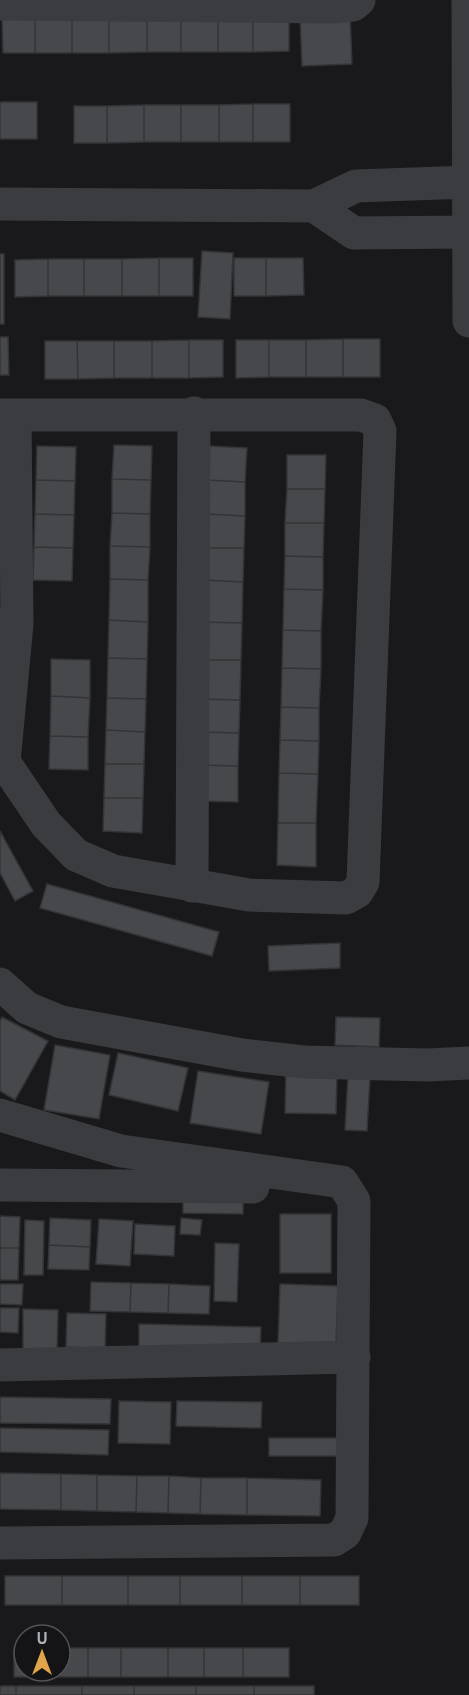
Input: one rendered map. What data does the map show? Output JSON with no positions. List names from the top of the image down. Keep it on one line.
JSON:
{"north":"top"}
